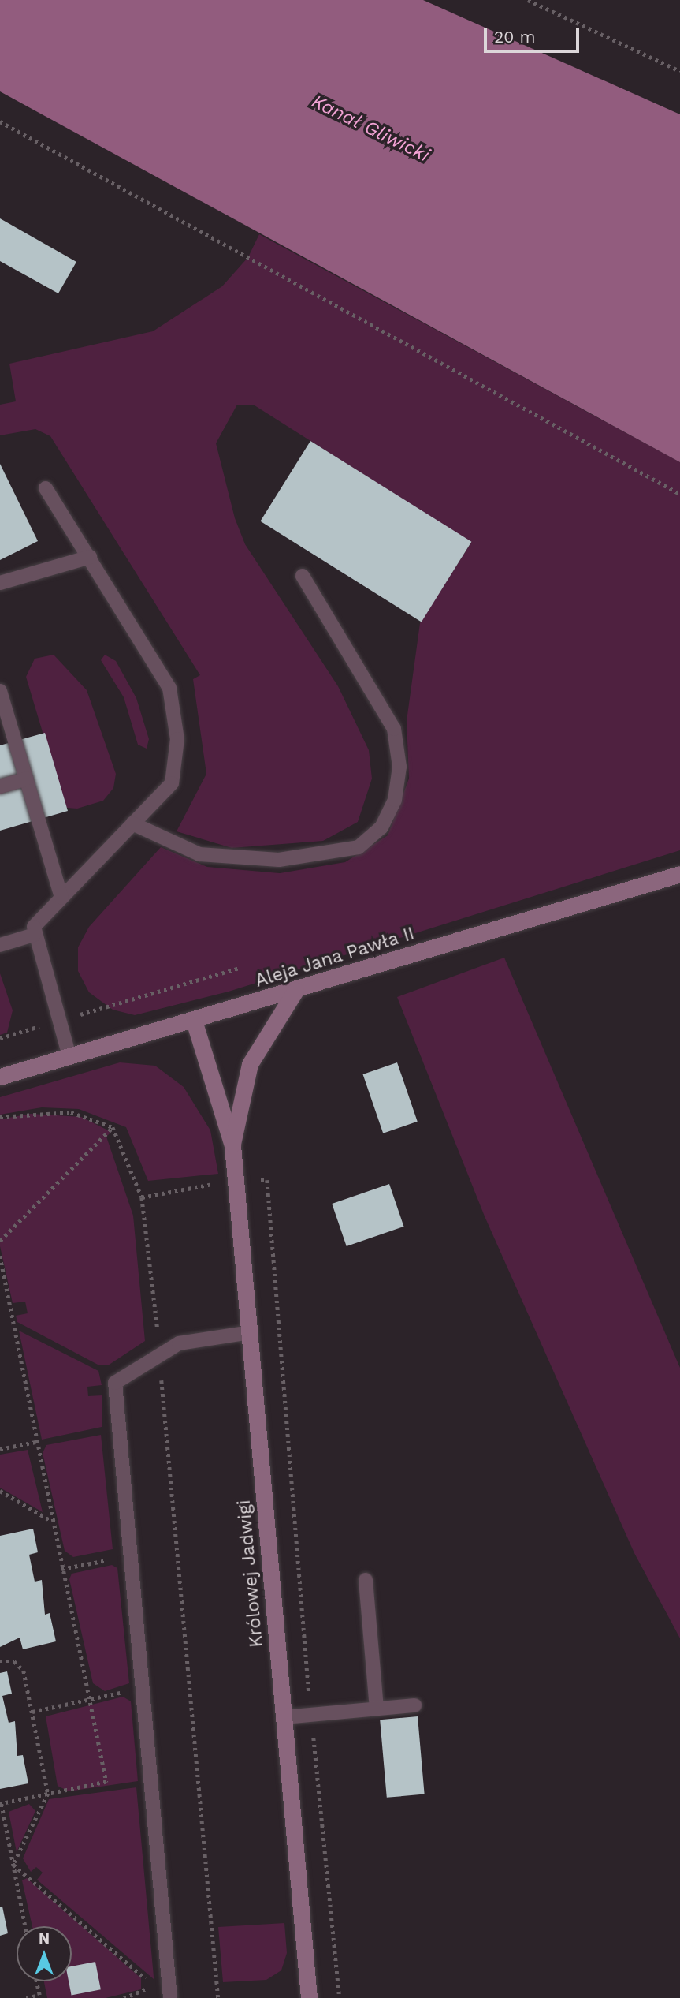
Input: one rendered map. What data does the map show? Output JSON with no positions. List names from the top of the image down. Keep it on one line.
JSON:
{"streets":{"street":["Aleja Jana Pawła II","Królowej Jadwigi"]},"crossings":[["Aleja Jana Pawła II","Królowej Jadwigi"]],"water":["Kanał Gliwicki"],"scale_bar":"20 m","north":"top"}
